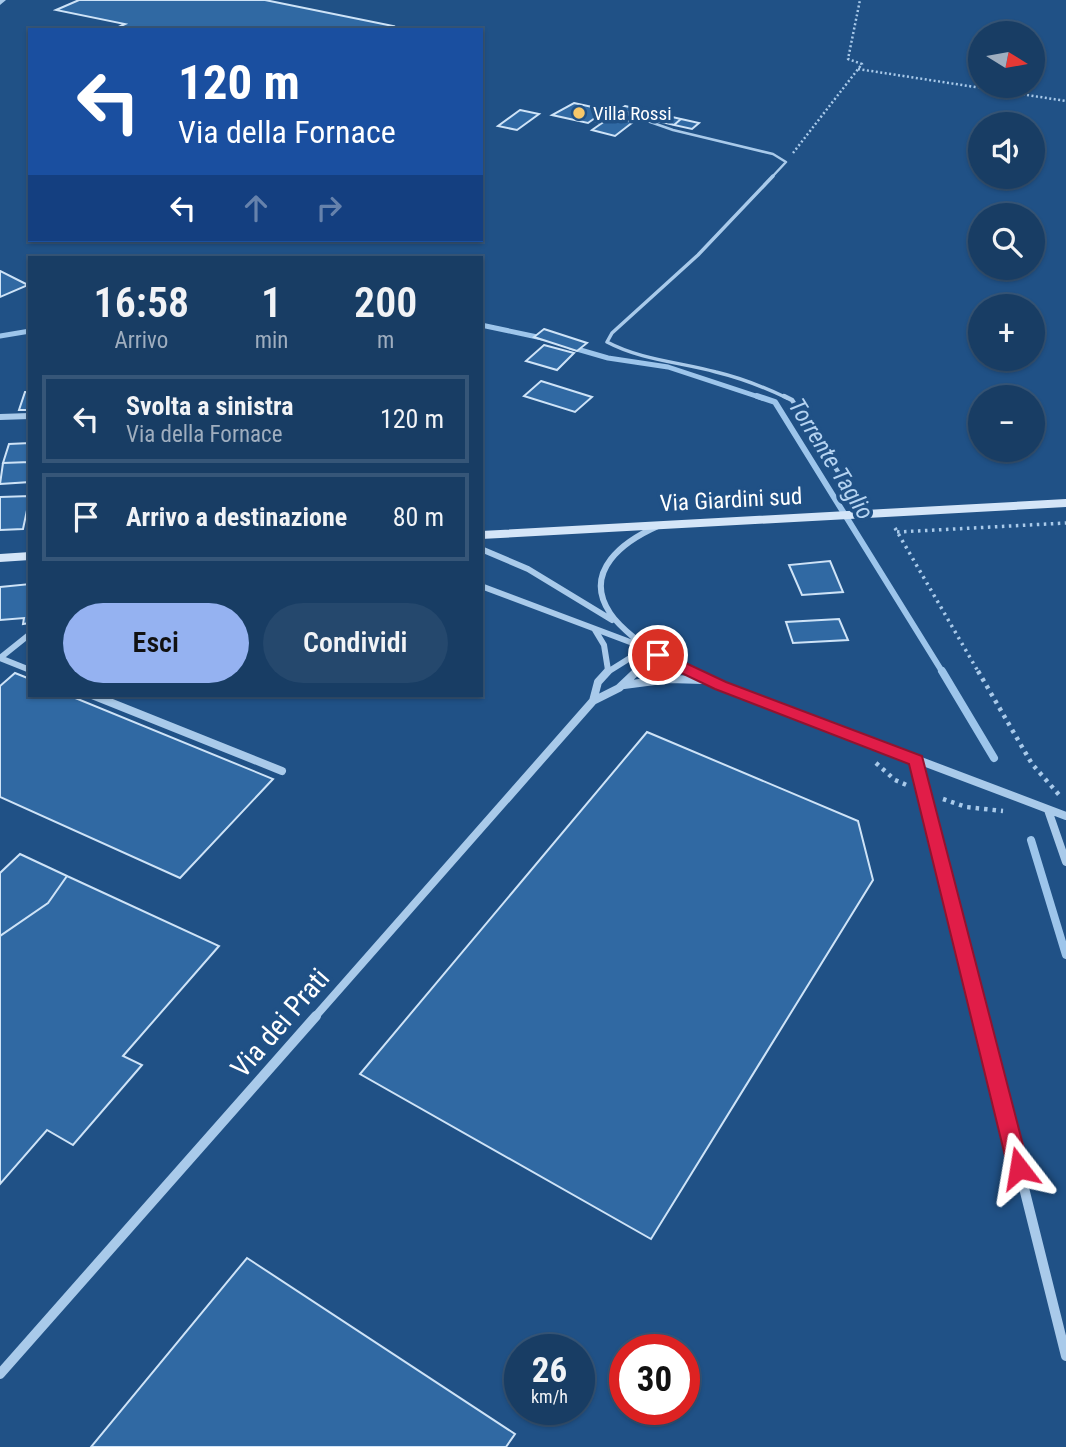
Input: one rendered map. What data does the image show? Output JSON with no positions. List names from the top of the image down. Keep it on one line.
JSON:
{"streets":{"main road":["Via Giardini sud"],"street":["Via dei Prati"]},"water":["Torrente Taglio"],"places":["Villa Rossi"],"north":"right","page":{"map_buttons":["+","−"],"turn":["120 m","Via della Fornace"],"eta":["16:58","Arrivo","1","min","200","m"],"list":[{"name":"Svolta a sinistra","note":"Via della Fornace","value":"120 m"},{"name":"Arrivo a destinazione","value":"80 m"}],"buttons":["Esci","Condividi"],"speed":"26 km/h","limit":"30"}}
